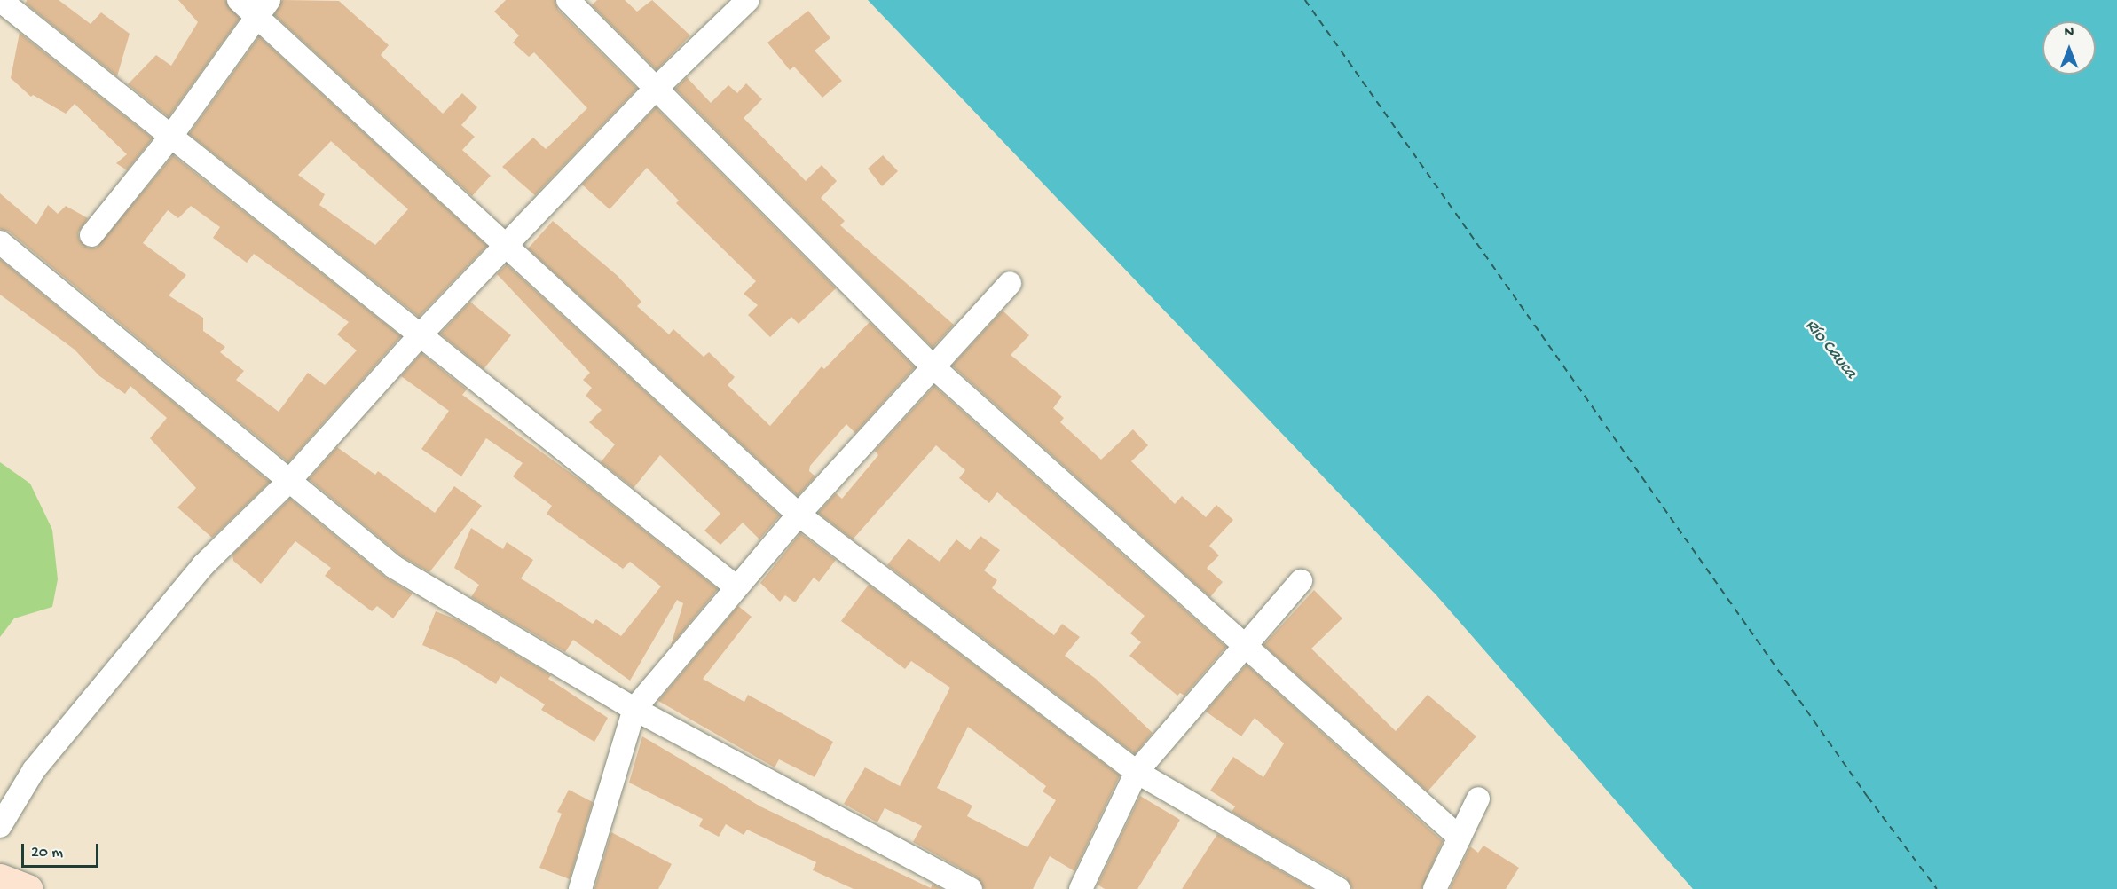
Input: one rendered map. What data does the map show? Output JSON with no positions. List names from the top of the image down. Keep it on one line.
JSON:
{"water":["Río Cauca"],"scale_bar":"20 m","north":"top"}
